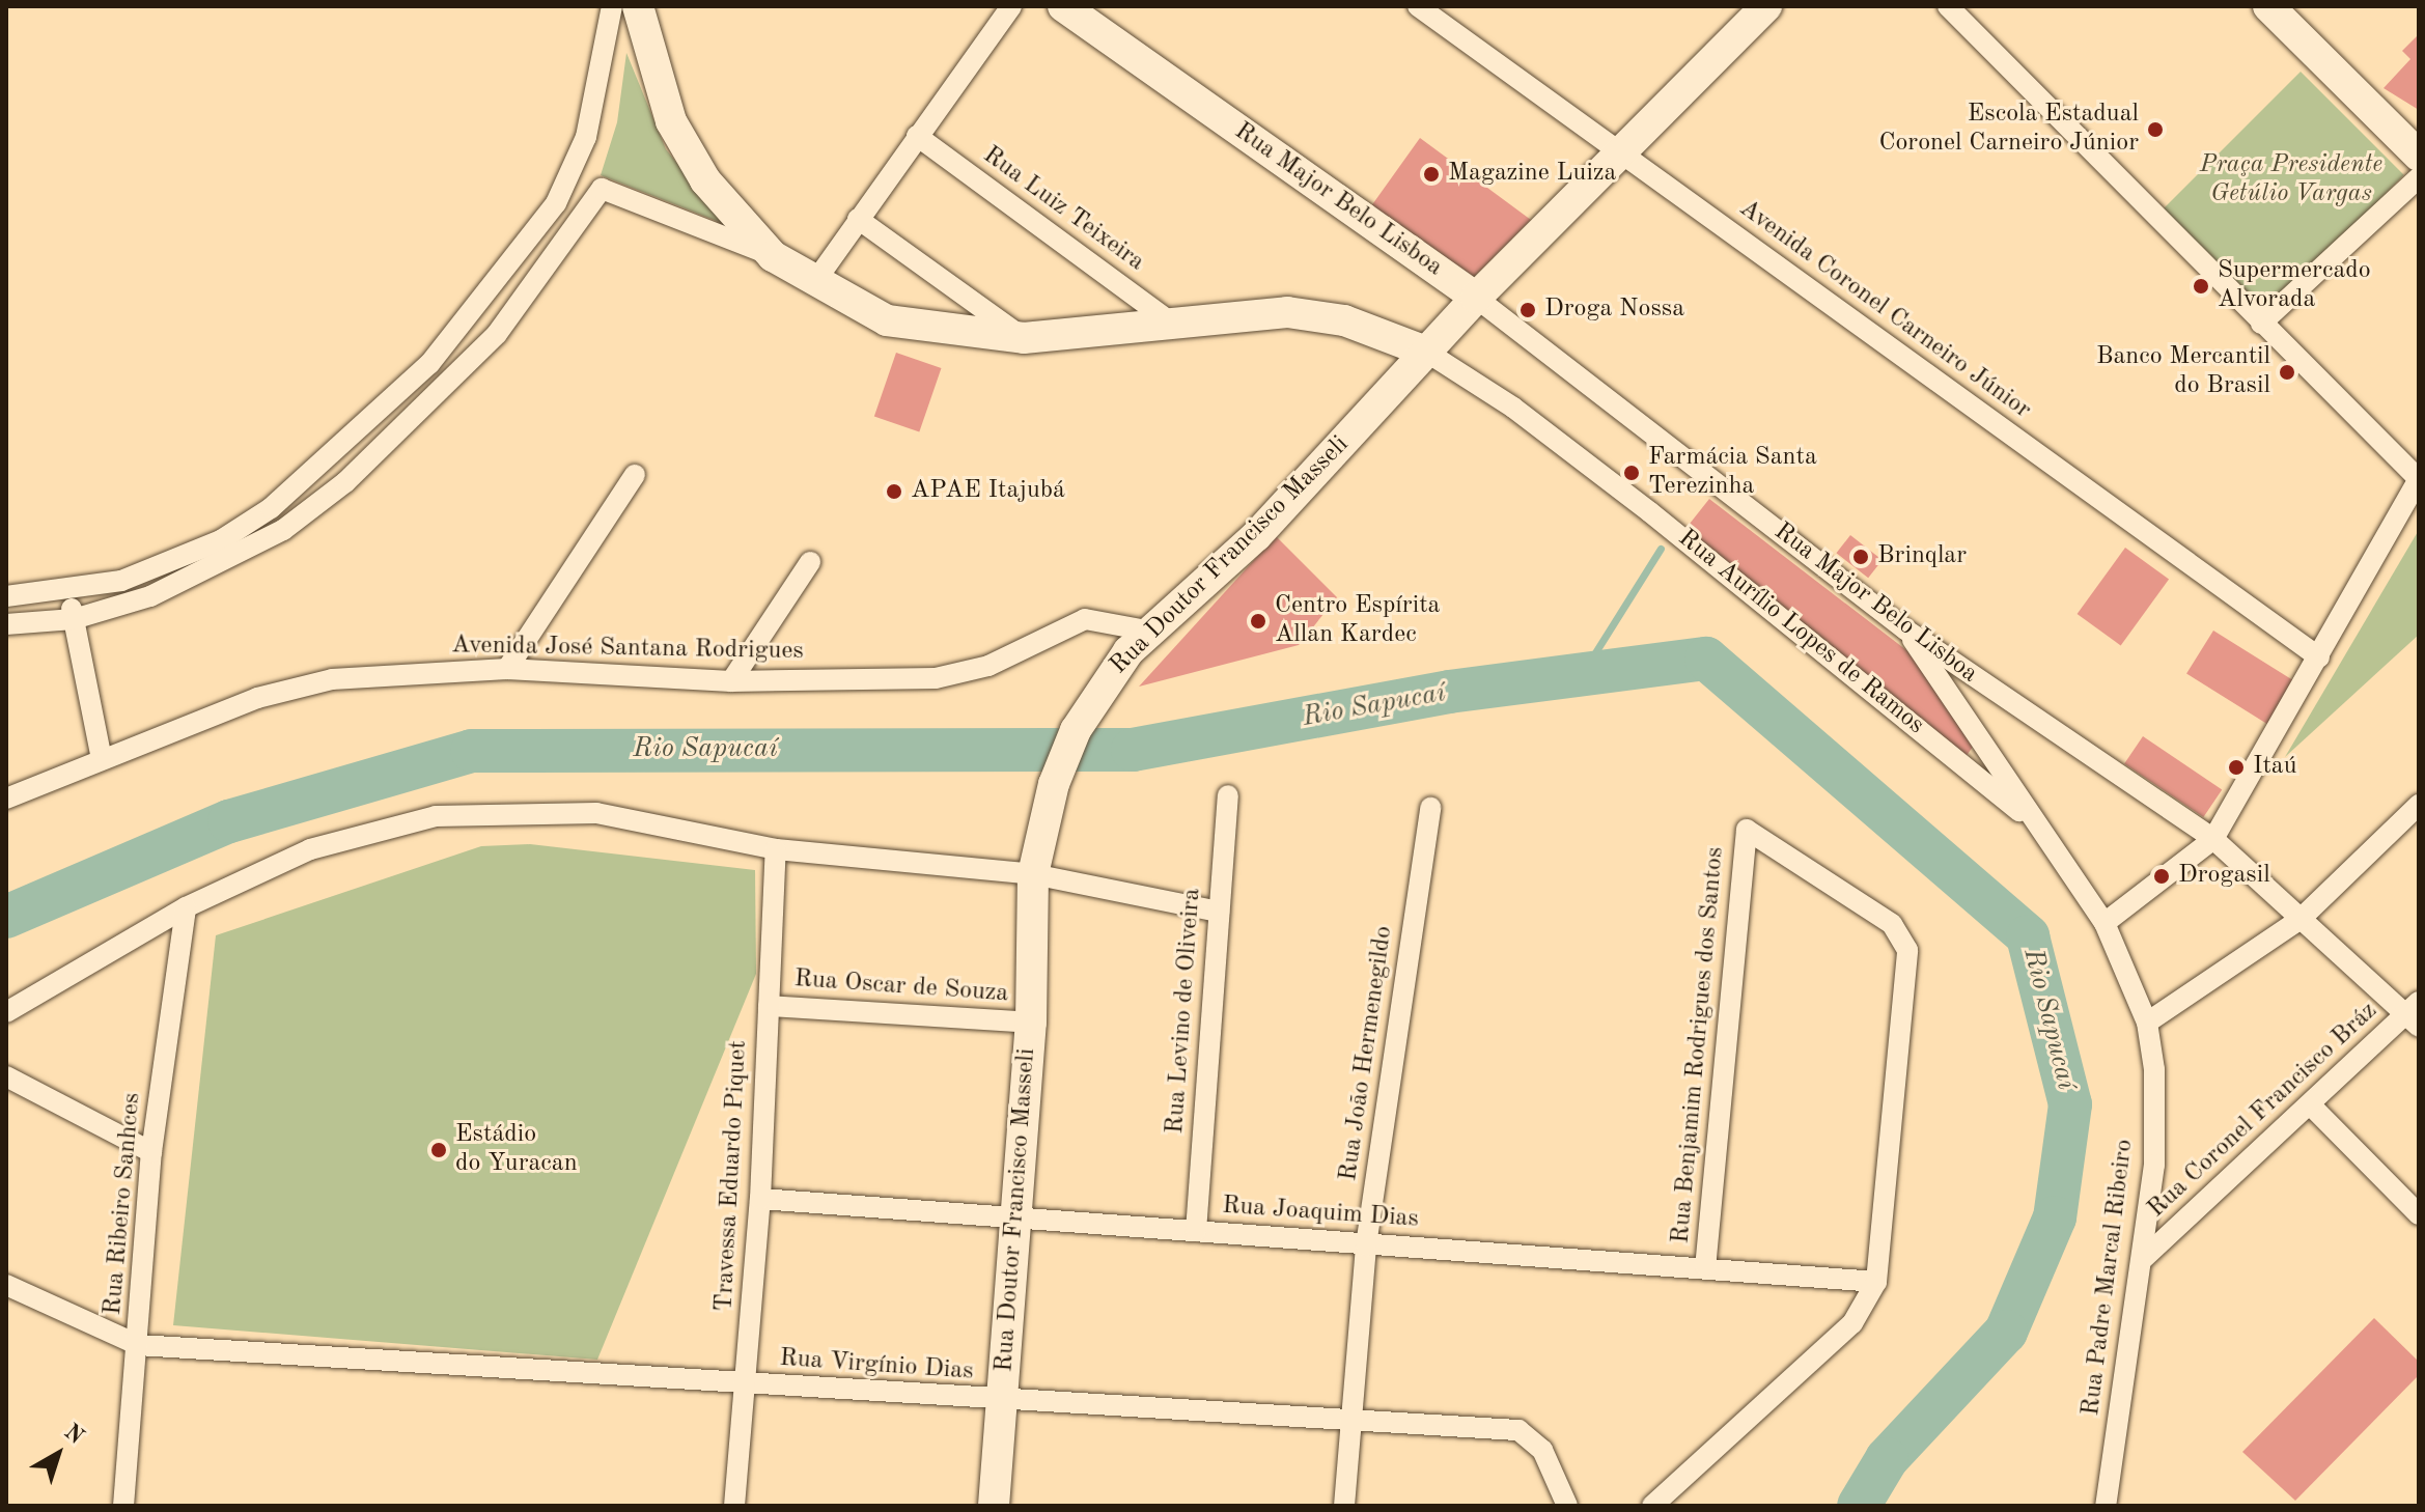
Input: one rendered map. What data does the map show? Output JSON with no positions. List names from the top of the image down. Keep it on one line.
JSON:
{"streets":{"main road":["Rua Major Belo Lisboa","Rua Doutor Francisco Masseli","Rua Aurílio Lopes de Ramos"],"street":["Rua Luiz Teixeira","Avenida Coronel Carneiro Júnior","Avenida José Santana Rodrigues","Rua Oscar de Souza","Rua Levino de Oliveira","Rua Benjamim Rodrigues dos Santos","Rua João Hermenegildo","Rua Coronel Francisco Bráz","Travessa Eduardo Piquet","Rua Ribeiro Sanhces","Rua Joaquim Dias","Rua Padre Marcal Ribeiro","Rua Virgínio Dias"]},"crossings":[["Rua Major Belo Lisboa","Rua Doutor Francisco Masseli"],["Rua Major Belo Lisboa","Rua Coronel Francisco Bráz"],["Rua Major Belo Lisboa","Rua Padre Marcal Ribeiro"],["Rua Luiz Teixeira","Rua Aurílio Lopes de Ramos"],["Avenida Coronel Carneiro Júnior","Rua Doutor Francisco Masseli"],["Rua Doutor Francisco Masseli","Rua Aurílio Lopes de Ramos"],["Rua Doutor Francisco Masseli","Avenida José Santana Rodrigues"],["Rua Doutor Francisco Masseli","Rua Oscar de Souza"],["Rua Doutor Francisco Masseli","Rua Joaquim Dias"],["Rua Doutor Francisco Masseli","Rua Virgínio Dias"],["Rua Aurílio Lopes de Ramos","Rua Padre Marcal Ribeiro"],["Rua Oscar de Souza","Travessa Eduardo Piquet"],["Rua Levino de Oliveira","Rua Joaquim Dias"],["Rua Benjamim Rodrigues dos Santos","Rua Joaquim Dias"],["Rua João Hermenegildo","Rua Joaquim Dias"],["Rua João Hermenegildo","Rua Virgínio Dias"],["Rua Coronel Francisco Bráz","Rua Padre Marcal Ribeiro"],["Travessa Eduardo Piquet","Rua Joaquim Dias"],["Travessa Eduardo Piquet","Rua Virgínio Dias"],["Rua Ribeiro Sanhces","Rua Virgínio Dias"]],"water":["Rio Sapucaí"],"parks":["Praça Presidente Getúlio Vargas"],"places":["Escola Estadual Coronel Carneiro Júnior","Magazine Luiza","Supermercado Alvorada","Droga Nossa","Banco Mercantil do Brasil","Farmácia Santa Terezinha","APAE Itajubá","Brinqlar","Centro Espírita Allan Kardec","Itaú","Drogasil","Estádio do Yuracan"],"north":"top right"}
